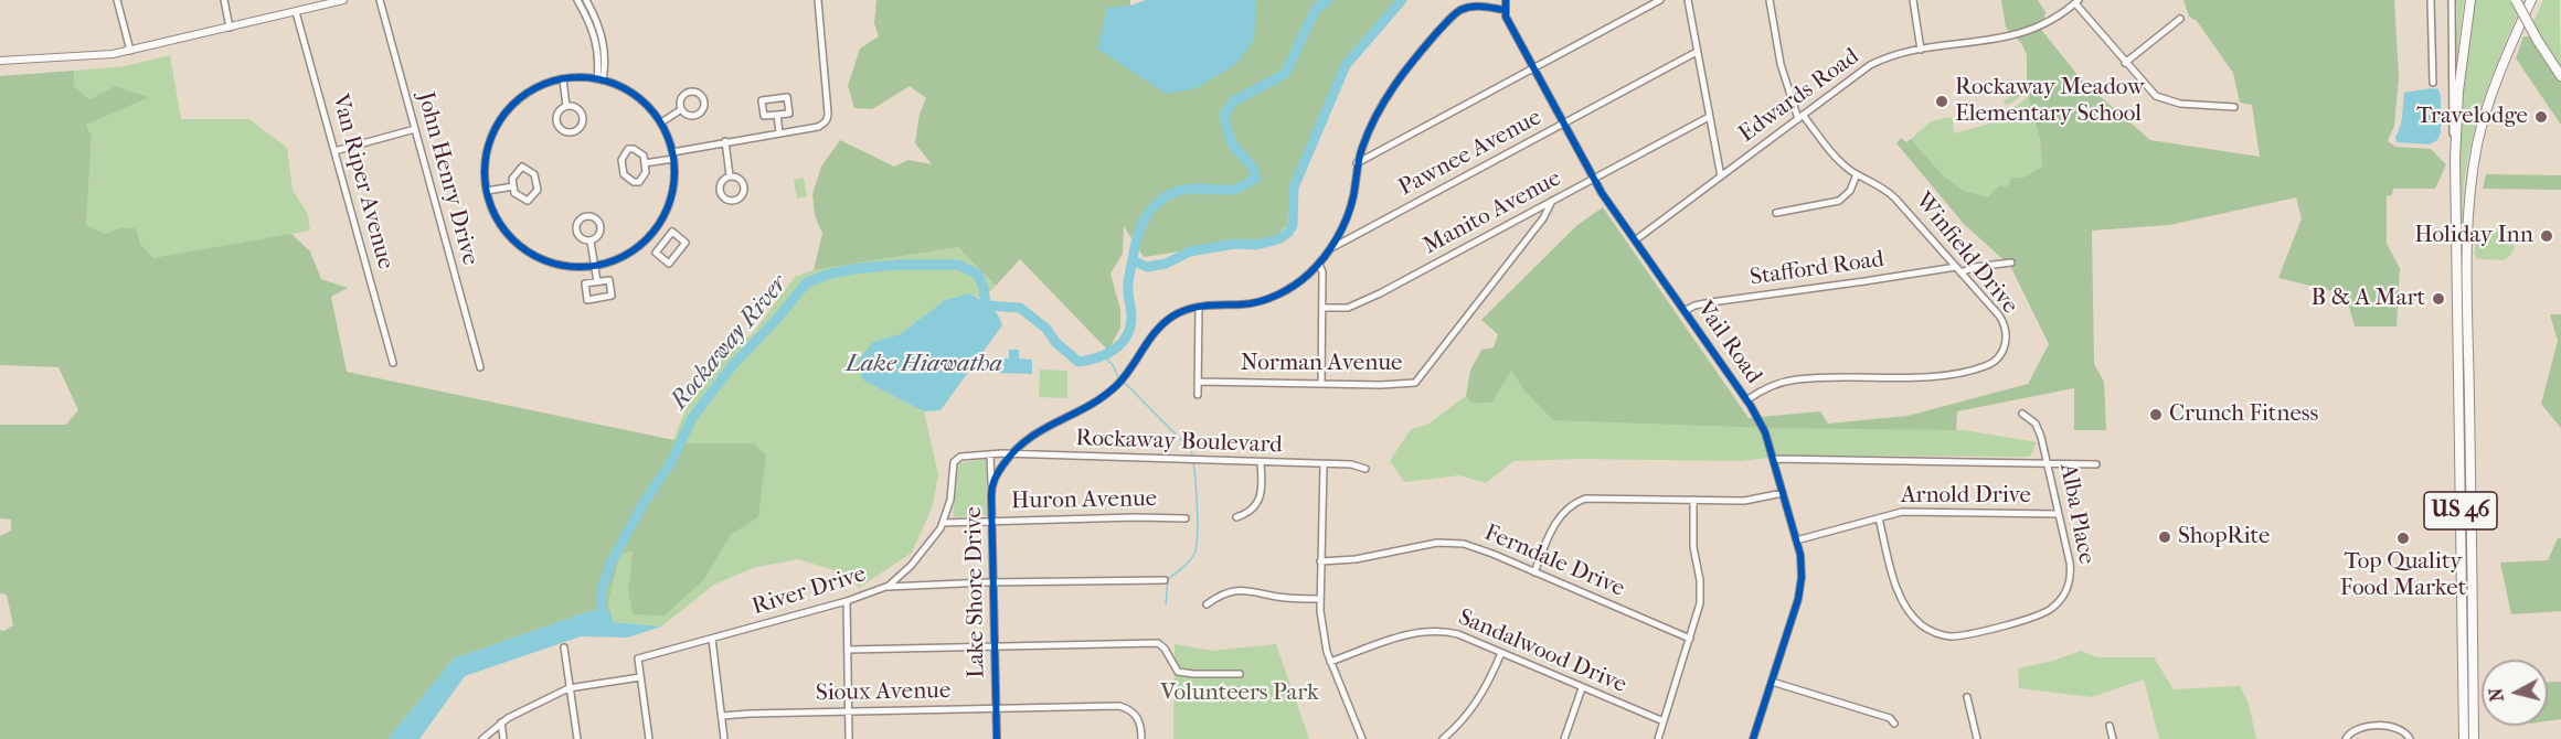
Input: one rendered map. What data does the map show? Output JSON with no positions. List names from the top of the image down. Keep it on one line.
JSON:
{"streets":{"highway":["US 46"],"street":["Edwards Road","Pawnee Avenue","John Henry Drive","Van Riper Avenue","Manito Avenue","Winfield Drive","Stafford Road","Vail Road","Norman Avenue","Rockaway Boulevard","Arnold Drive","Huron Avenue","Alba Place","Ferndale Drive","River Drive","Lake Shore Drive","Sandalwood Drive","Sioux Avenue"]},"crossings":[["Edwards Road","Winfield Drive"],["Edwards Road","Vail Road"],["Pawnee Avenue","Vail Road"],["Pawnee Avenue","Lake Shore Drive"],["Manito Avenue","Vail Road"],["Manito Avenue","Norman Avenue"],["Winfield Drive","Stafford Road"],["Winfield Drive","Vail Road"],["Stafford Road","Vail Road"],["Vail Road","Arnold Drive"],["Vail Road","Lake Shore Drive"],["Rockaway Boulevard","River Drive"],["Rockaway Boulevard","Lake Shore Drive"],["Arnold Drive","Alba Place"],["Huron Avenue","River Drive"],["Huron Avenue","Lake Shore Drive"],["Lake Shore Drive","Sioux Avenue"]],"water":["Rockaway River","Lake Hiawatha"],"parks":["Volunteers Park"],"places":["Rockaway Meadow Elementary School","Travelodge","Holiday Inn","B & A Mart","Crunch Fitness","ShopRite","Top Quality Food Market"],"north":"left"}
